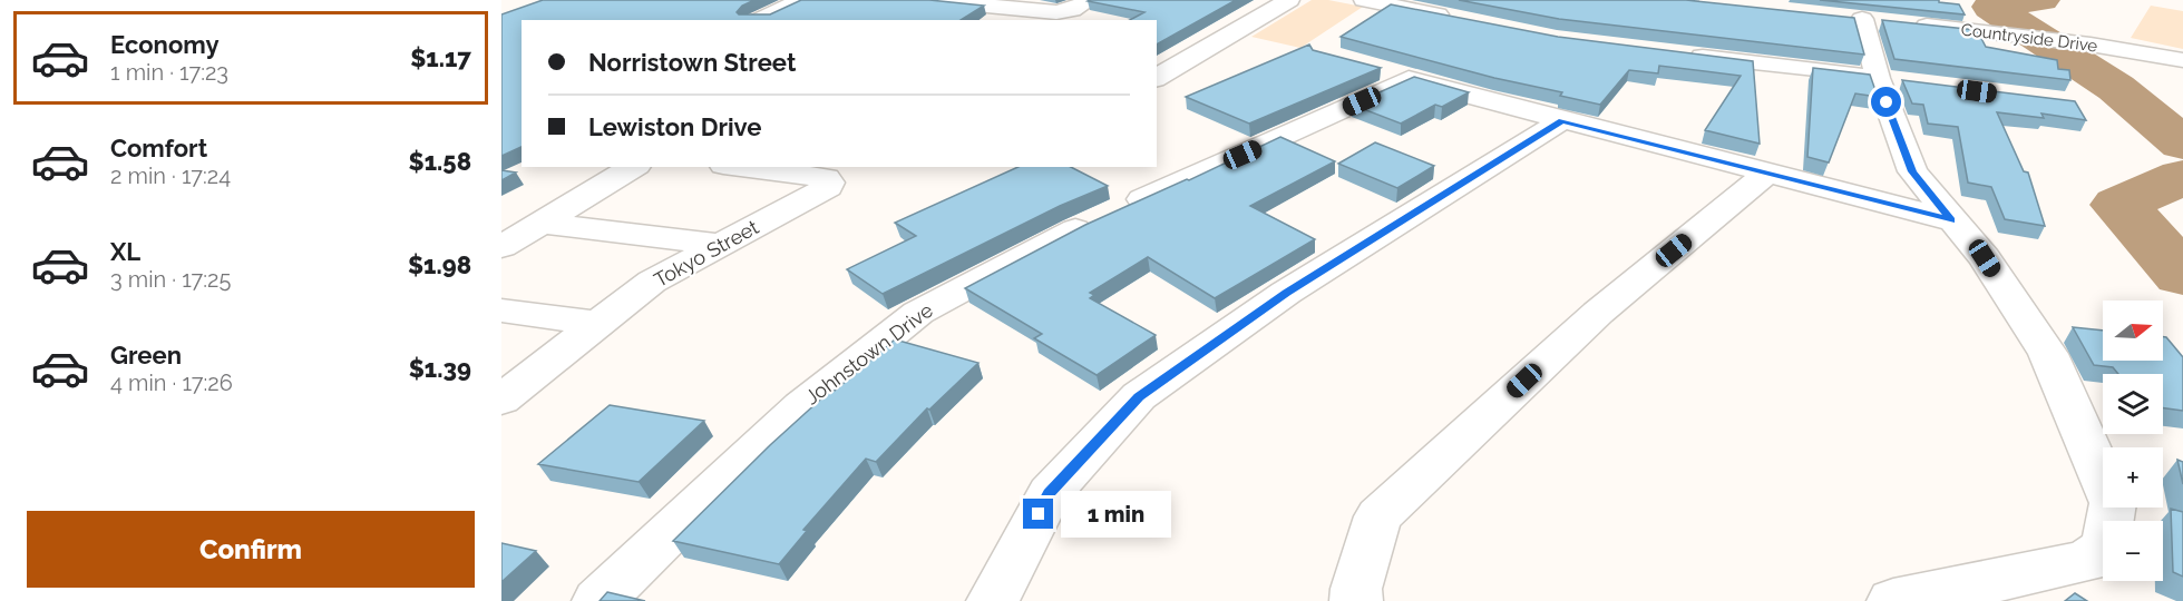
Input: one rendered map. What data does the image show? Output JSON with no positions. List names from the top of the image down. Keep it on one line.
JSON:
{"streets":{"street":["Countryside Drive","Tokyo Street","Johnstown Drive"]},"north":"right","page":{"list":[{"name":"Economy","note":"1 min · 17:23","value":"$1.17"},{"name":"Comfort","note":"2 min · 17:24","value":"$1.58"},{"name":"XL","note":"3 min · 17:25","value":"$1.98"},{"name":"Green","note":"4 min · 17:26","value":"$1.39"}],"banner":["Norristown Street","Lewiston Drive"],"map_buttons":["+","−"],"bubble":"1 min","buttons":"Confirm"}}
